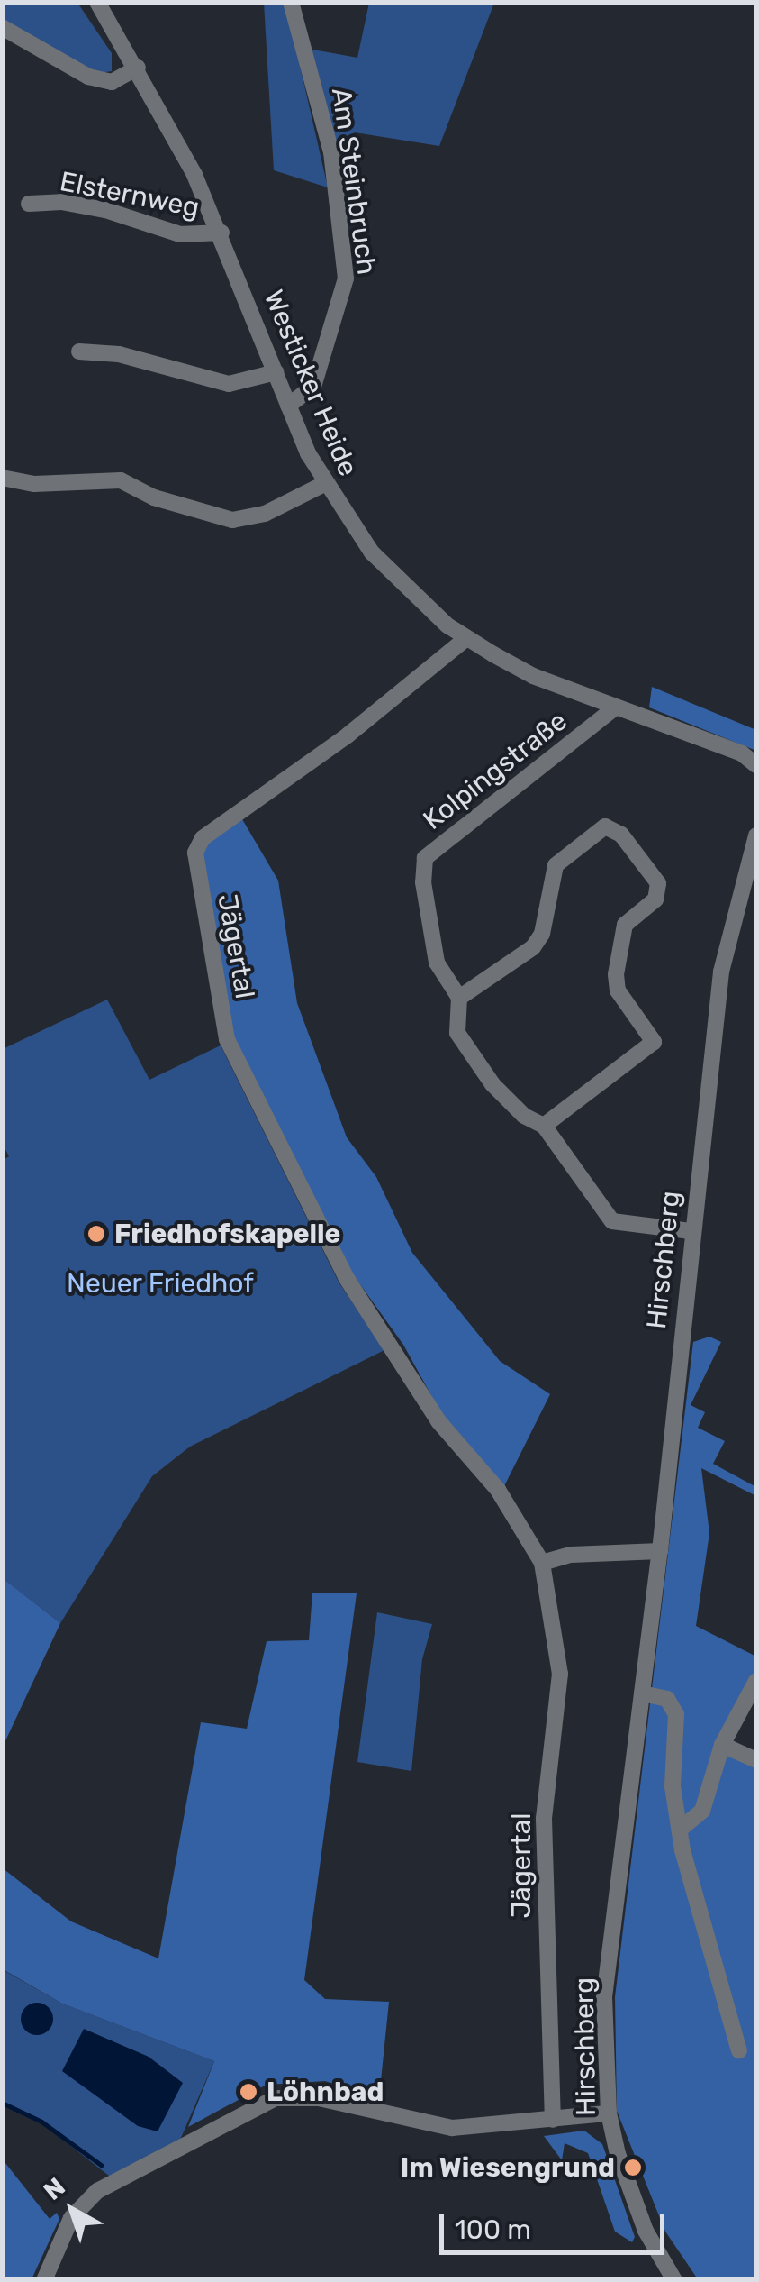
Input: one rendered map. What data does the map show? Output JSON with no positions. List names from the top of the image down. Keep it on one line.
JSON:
{"streets":{"street":["Am Steinbruch","Elsternweg","Westicker Heide","Kolpingstraße","Jägertal","Hirschberg"]},"crossings":[["Am Steinbruch","Westicker Heide"],["Elsternweg","Westicker Heide"],["Westicker Heide","Kolpingstraße"],["Westicker Heide","Jägertal"],["Kolpingstraße","Hirschberg"]],"parks":["Neuer Friedhof"],"places":["Friedhofskapelle","Löhnbad","Im Wiesengrund"],"scale_bar":"100 m","north":"top left"}
